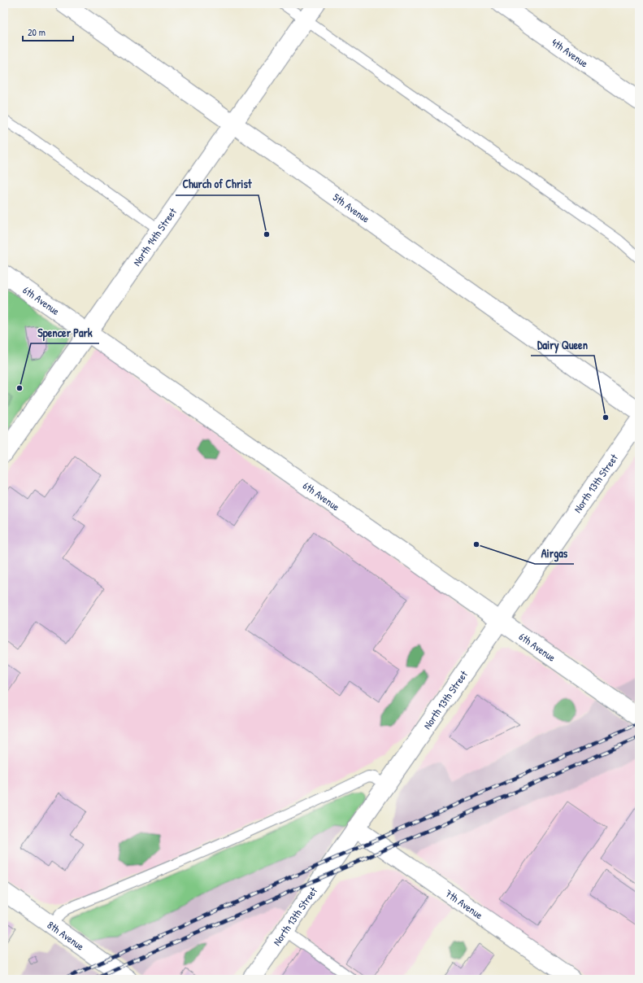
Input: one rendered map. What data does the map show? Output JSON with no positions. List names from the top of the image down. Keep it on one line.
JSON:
{"streets":{"street":["4th Avenue","5th Avenue","North 14th Street","6th Avenue","North 13th Street","7th Avenue","8th Avenue"]},"crossings":[["5th Avenue","North 14th Street"],["North 14th Street","6th Avenue"],["6th Avenue","North 13th Street"],["North 13th Street","7th Avenue"]],"places":["Church of Christ","Spencer Park","Dairy Queen","Airgas"],"scale_bar":"20 m"}
